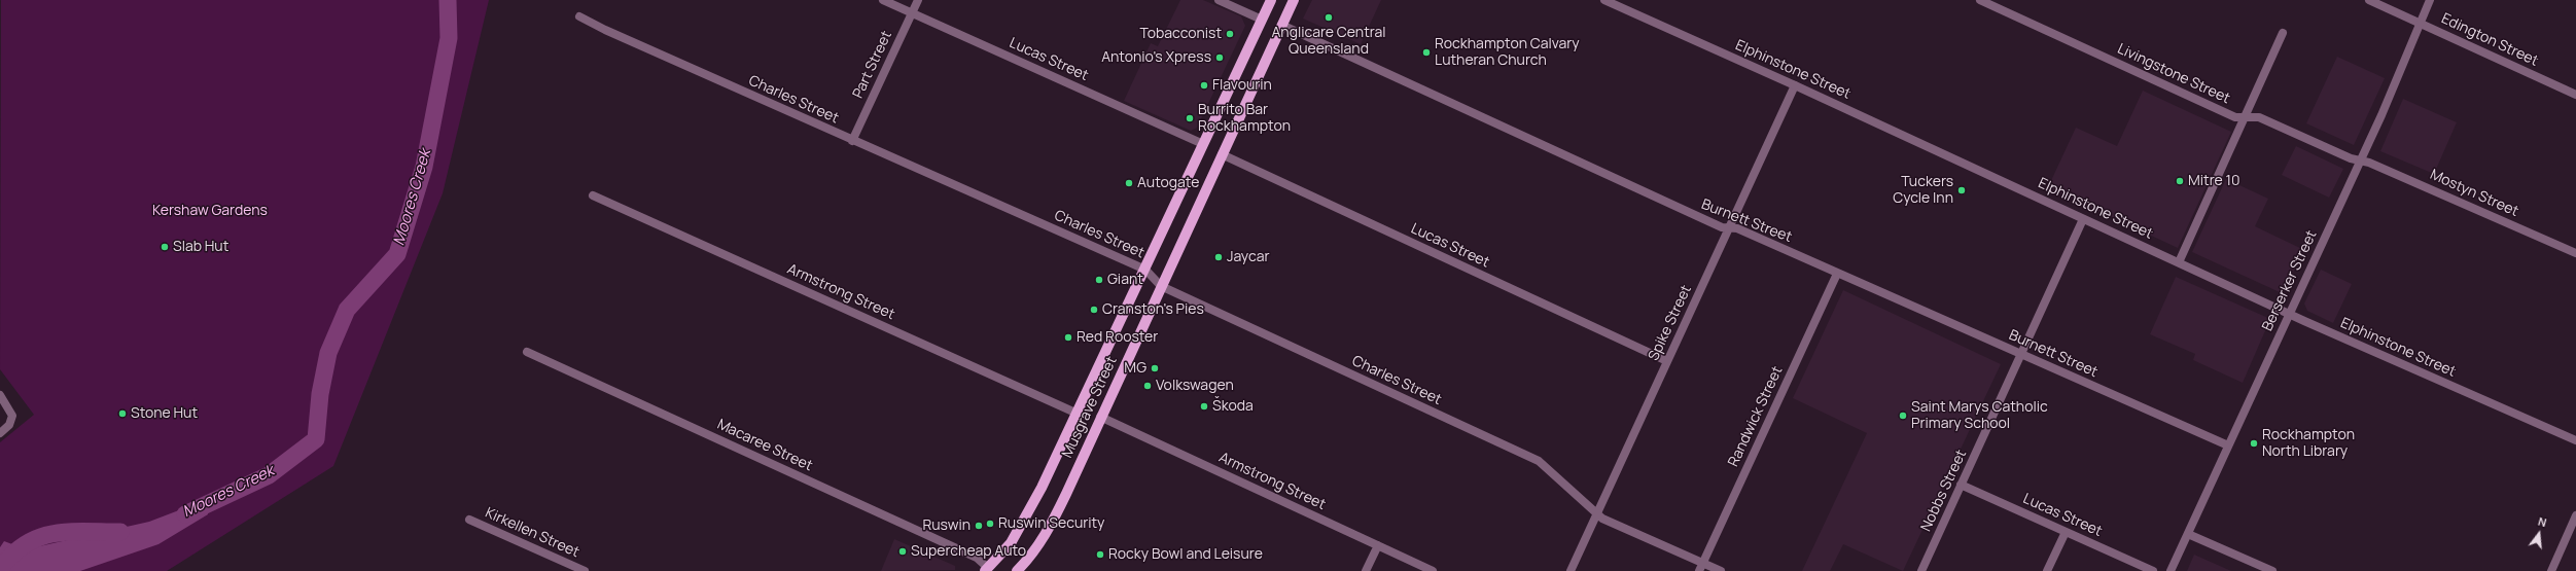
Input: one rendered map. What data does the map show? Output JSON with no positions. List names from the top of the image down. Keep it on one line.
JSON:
{"streets":{"main road":["Musgrave Street"],"street":["Edington Street","Lucas Street","Part Street","Elphinstone Street","Livingstone Street","Charles Street","Mostyn Street","Burnett Street","Berserker Street","Armstrong Street","Spike Street","Randwick Street","Macaree Street","Nobbs Street","Kirkellen Street"]},"crossings":[["Edington Street","Berserker Street"],["Lucas Street","Part Street"],["Lucas Street","Spike Street"],["Lucas Street","Musgrave Street"],["Lucas Street","Nobbs Street"],["Part Street","Charles Street"],["Elphinstone Street","Berserker Street"],["Elphinstone Street","Spike Street"],["Elphinstone Street","Nobbs Street"],["Livingstone Street","Mostyn Street"],["Livingstone Street","Berserker Street"],["Charles Street","Spike Street"],["Charles Street","Musgrave Street"],["Charles Street","Randwick Street"],["Mostyn Street","Berserker Street"],["Burnett Street","Berserker Street"],["Burnett Street","Spike Street"],["Burnett Street","Musgrave Street"],["Burnett Street","Randwick Street"],["Burnett Street","Nobbs Street"],["Armstrong Street","Musgrave Street"],["Musgrave Street","Macaree Street"]],"water":["Moores Creek"],"parks":["Kershaw Gardens"],"places":["Anglicare Central Queensland","Tobacconist","Rockhampton Calvary Lutheran Church","Antonio's Xpress","Flavourin","Burrito Bar Rockhampton","Mitre 10","Autogate","Tuckers Cycle Inn","Slab Hut","Jaycar","Giant","Cranston's Pies","Red Rooster","MG","Volkswagen","Škoda","Stone Hut","Saint Marys Catholic Primary School","Rockhampton North Library","Ruswin Security","Ruswin","Supercheap Auto","Rocky Bowl and Leisure"],"north":"top"}
